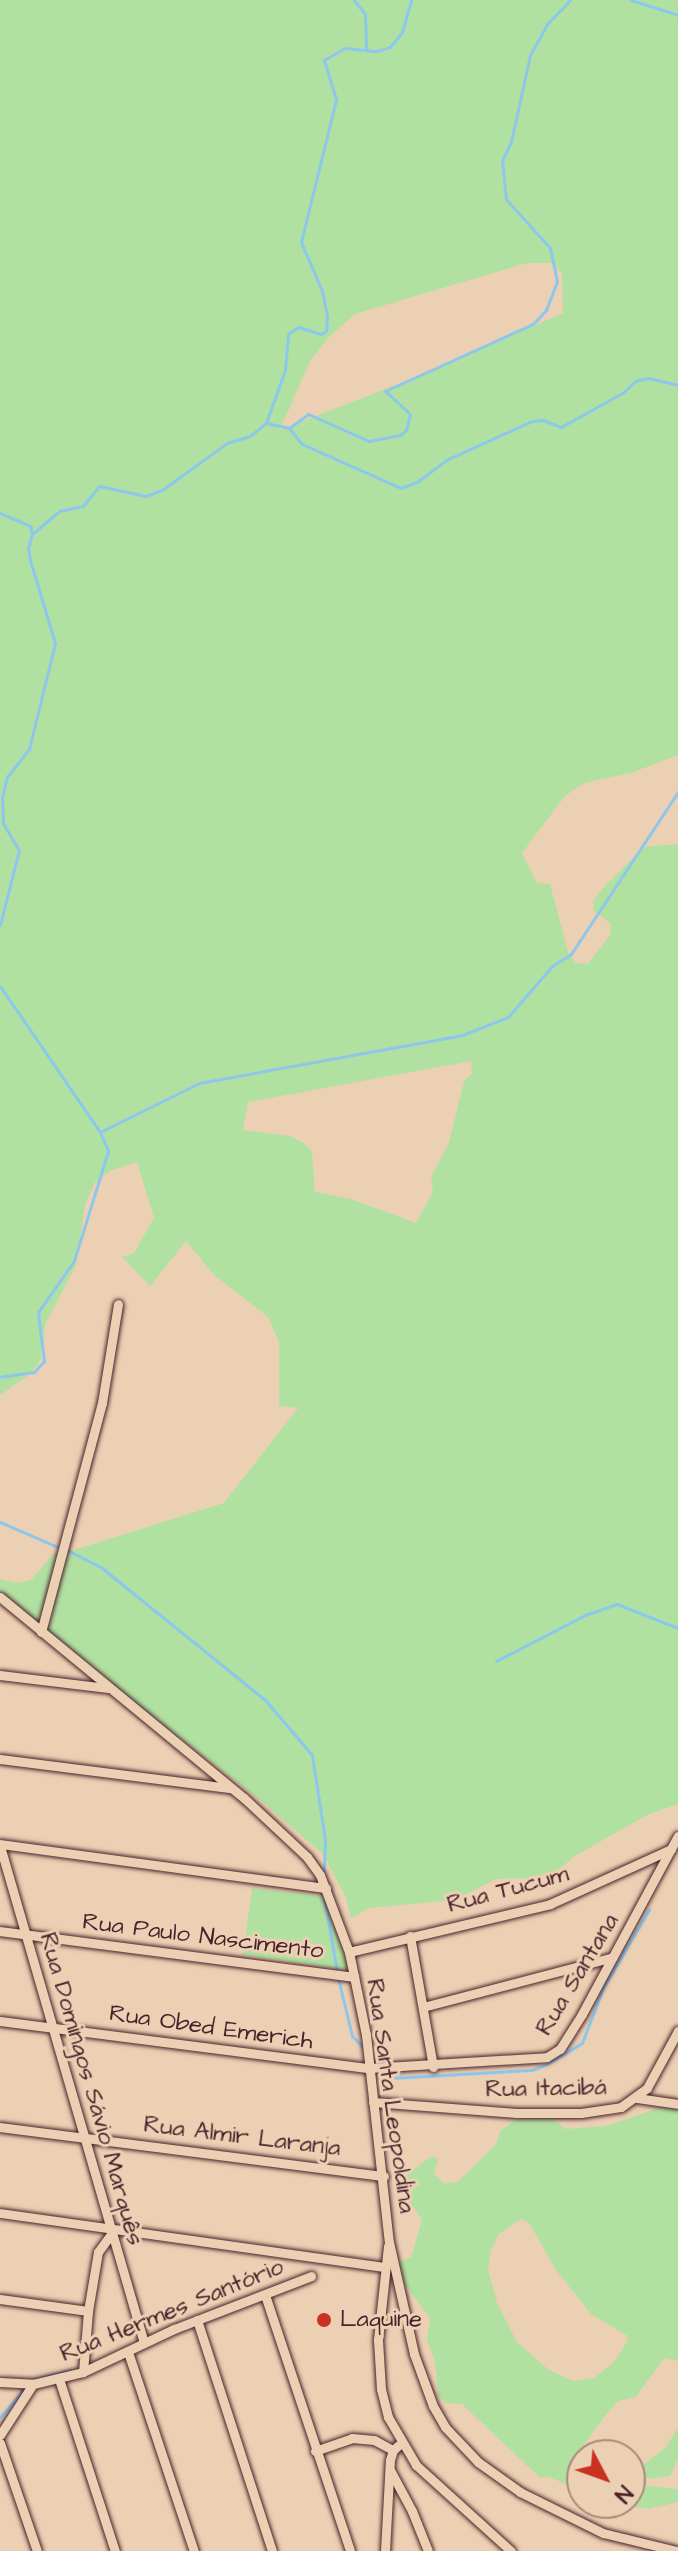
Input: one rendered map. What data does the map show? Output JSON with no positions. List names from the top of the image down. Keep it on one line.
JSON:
{"streets":{"street":["Rua Tucum","Rua Paulo Nascimento","Rua Santana","Rua Obed Emerich","Rua Domingos Sávio Marquês","Rua Itacibá","Rua Santa Leopoldina","Rua Almir Laranja","Rua Hermes Santório"]},"crossings":[["Rua Tucum","Rua Santana"],["Rua Tucum","Rua Santa Leopoldina"],["Rua Paulo Nascimento","Rua Domingos Sávio Marquês"],["Rua Paulo Nascimento","Rua Santa Leopoldina"],["Rua Santana","Rua Obed Emerich"],["Rua Santana","Rua Santa Leopoldina"],["Rua Obed Emerich","Rua Domingos Sávio Marquês"],["Rua Obed Emerich","Rua Santa Leopoldina"],["Rua Domingos Sávio Marquês","Rua Almir Laranja"],["Rua Domingos Sávio Marquês","Rua Hermes Santório"],["Rua Itacibá","Rua Santa Leopoldina"],["Rua Santa Leopoldina","Rua Almir Laranja"]],"places":["Laquine"],"north":"bottom right"}
